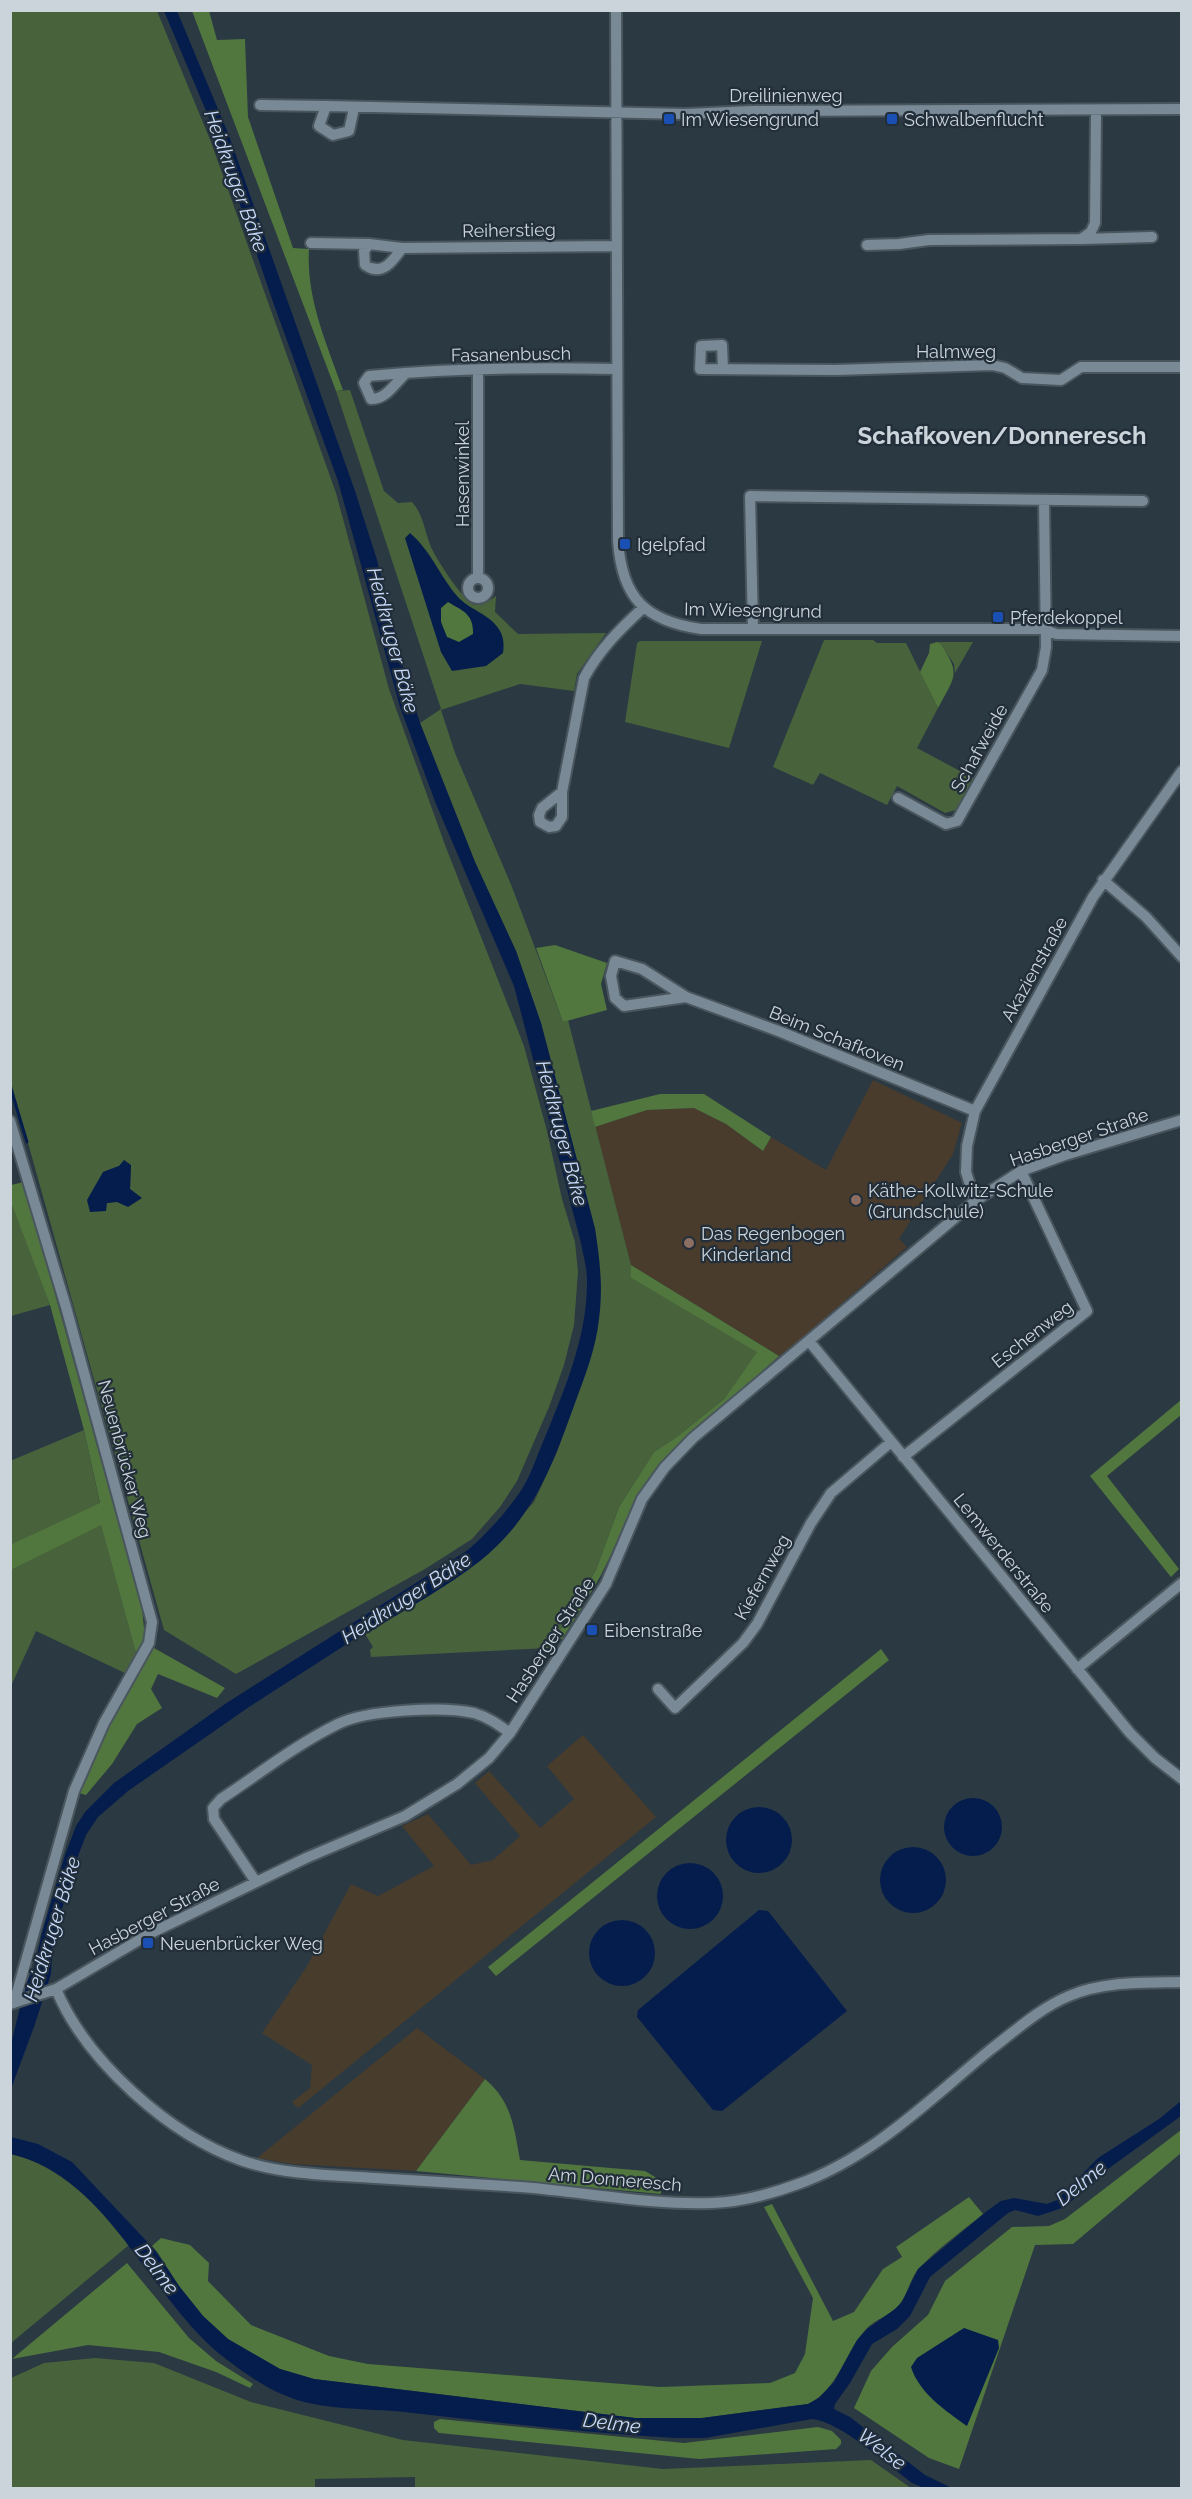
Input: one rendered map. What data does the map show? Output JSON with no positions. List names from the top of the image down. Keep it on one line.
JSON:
{"streets":{"street":["Dreilinienweg","Reiherstieg","Halmweg","Fasanenbusch","Hasenwinkel","Im Wiesengrund","Schafweide","Akazienstraße","Beim Schafkoven","Hasberger Straße","Eschenweg","Neuenbrücker Weg","Lemwerderstraße","Kiefernweg","Am Donneresch"]},"crossings":[["Dreilinienweg","Im Wiesengrund"],["Reiherstieg","Im Wiesengrund"],["Fasanenbusch","Hasenwinkel"],["Fasanenbusch","Im Wiesengrund"],["Im Wiesengrund","Schafweide"],["Akazienstraße","Beim Schafkoven"],["Akazienstraße","Hasberger Straße"],["Hasberger Straße","Eschenweg"],["Hasberger Straße","Neuenbrücker Weg"],["Hasberger Straße","Lemwerderstraße"],["Hasberger Straße","Am Donneresch"],["Eschenweg","Lemwerderstraße"],["Lemwerderstraße","Kiefernweg"]],"districts":["Schafkoven/Donneresch"],"water":["Heidkruger Bäke","Delme","Welse"],"places":{"transit":["Im Wiesengrund","Schwalbenflucht","Igelpfad","Pferdekoppel","Eibenstraße","Neuenbrücker Weg"],"other":["Käthe-Kollwitz-Schule (Grundschule)","Das Regenbogen Kinderland"]}}
